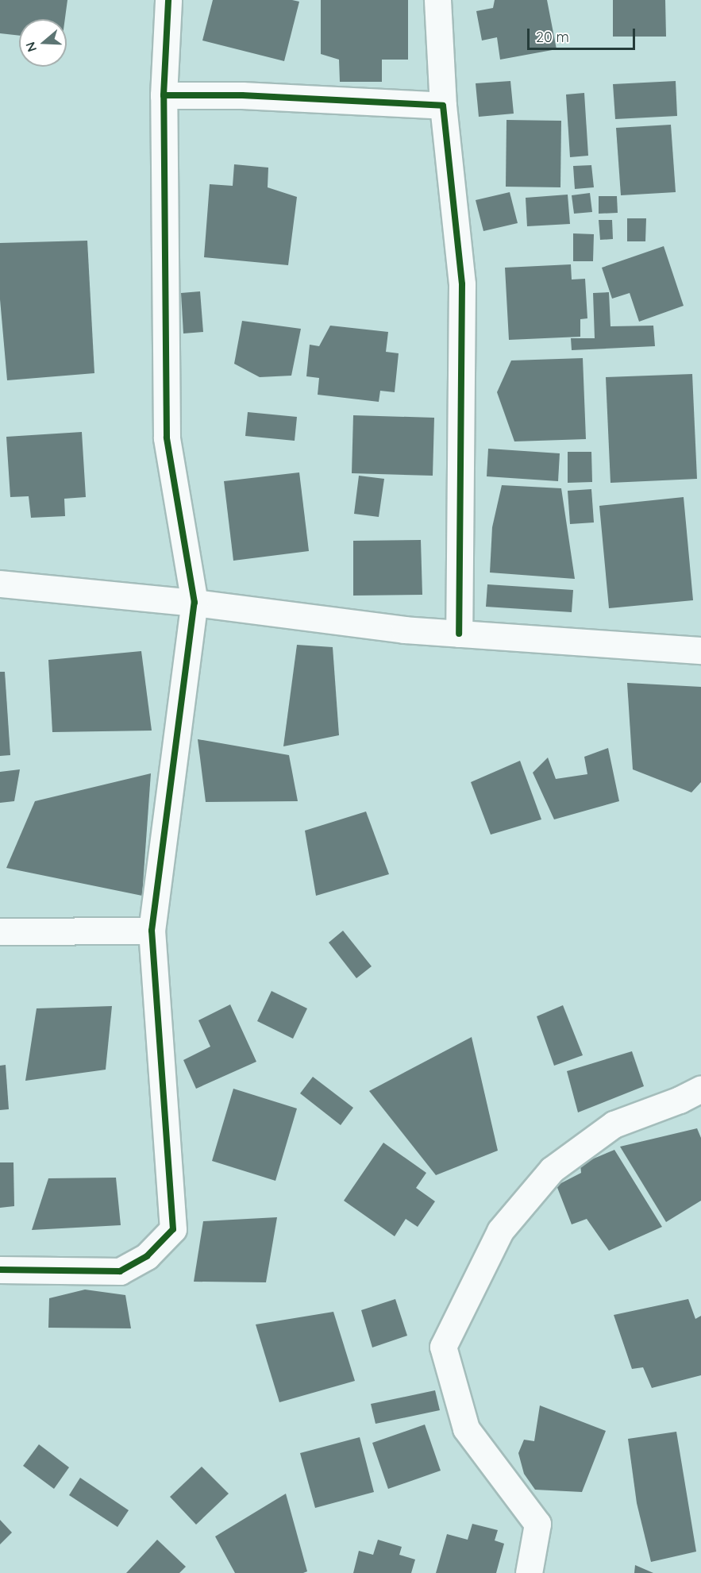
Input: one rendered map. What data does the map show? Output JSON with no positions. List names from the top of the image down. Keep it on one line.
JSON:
{"scale_bar":"20 m","north":"left"}
